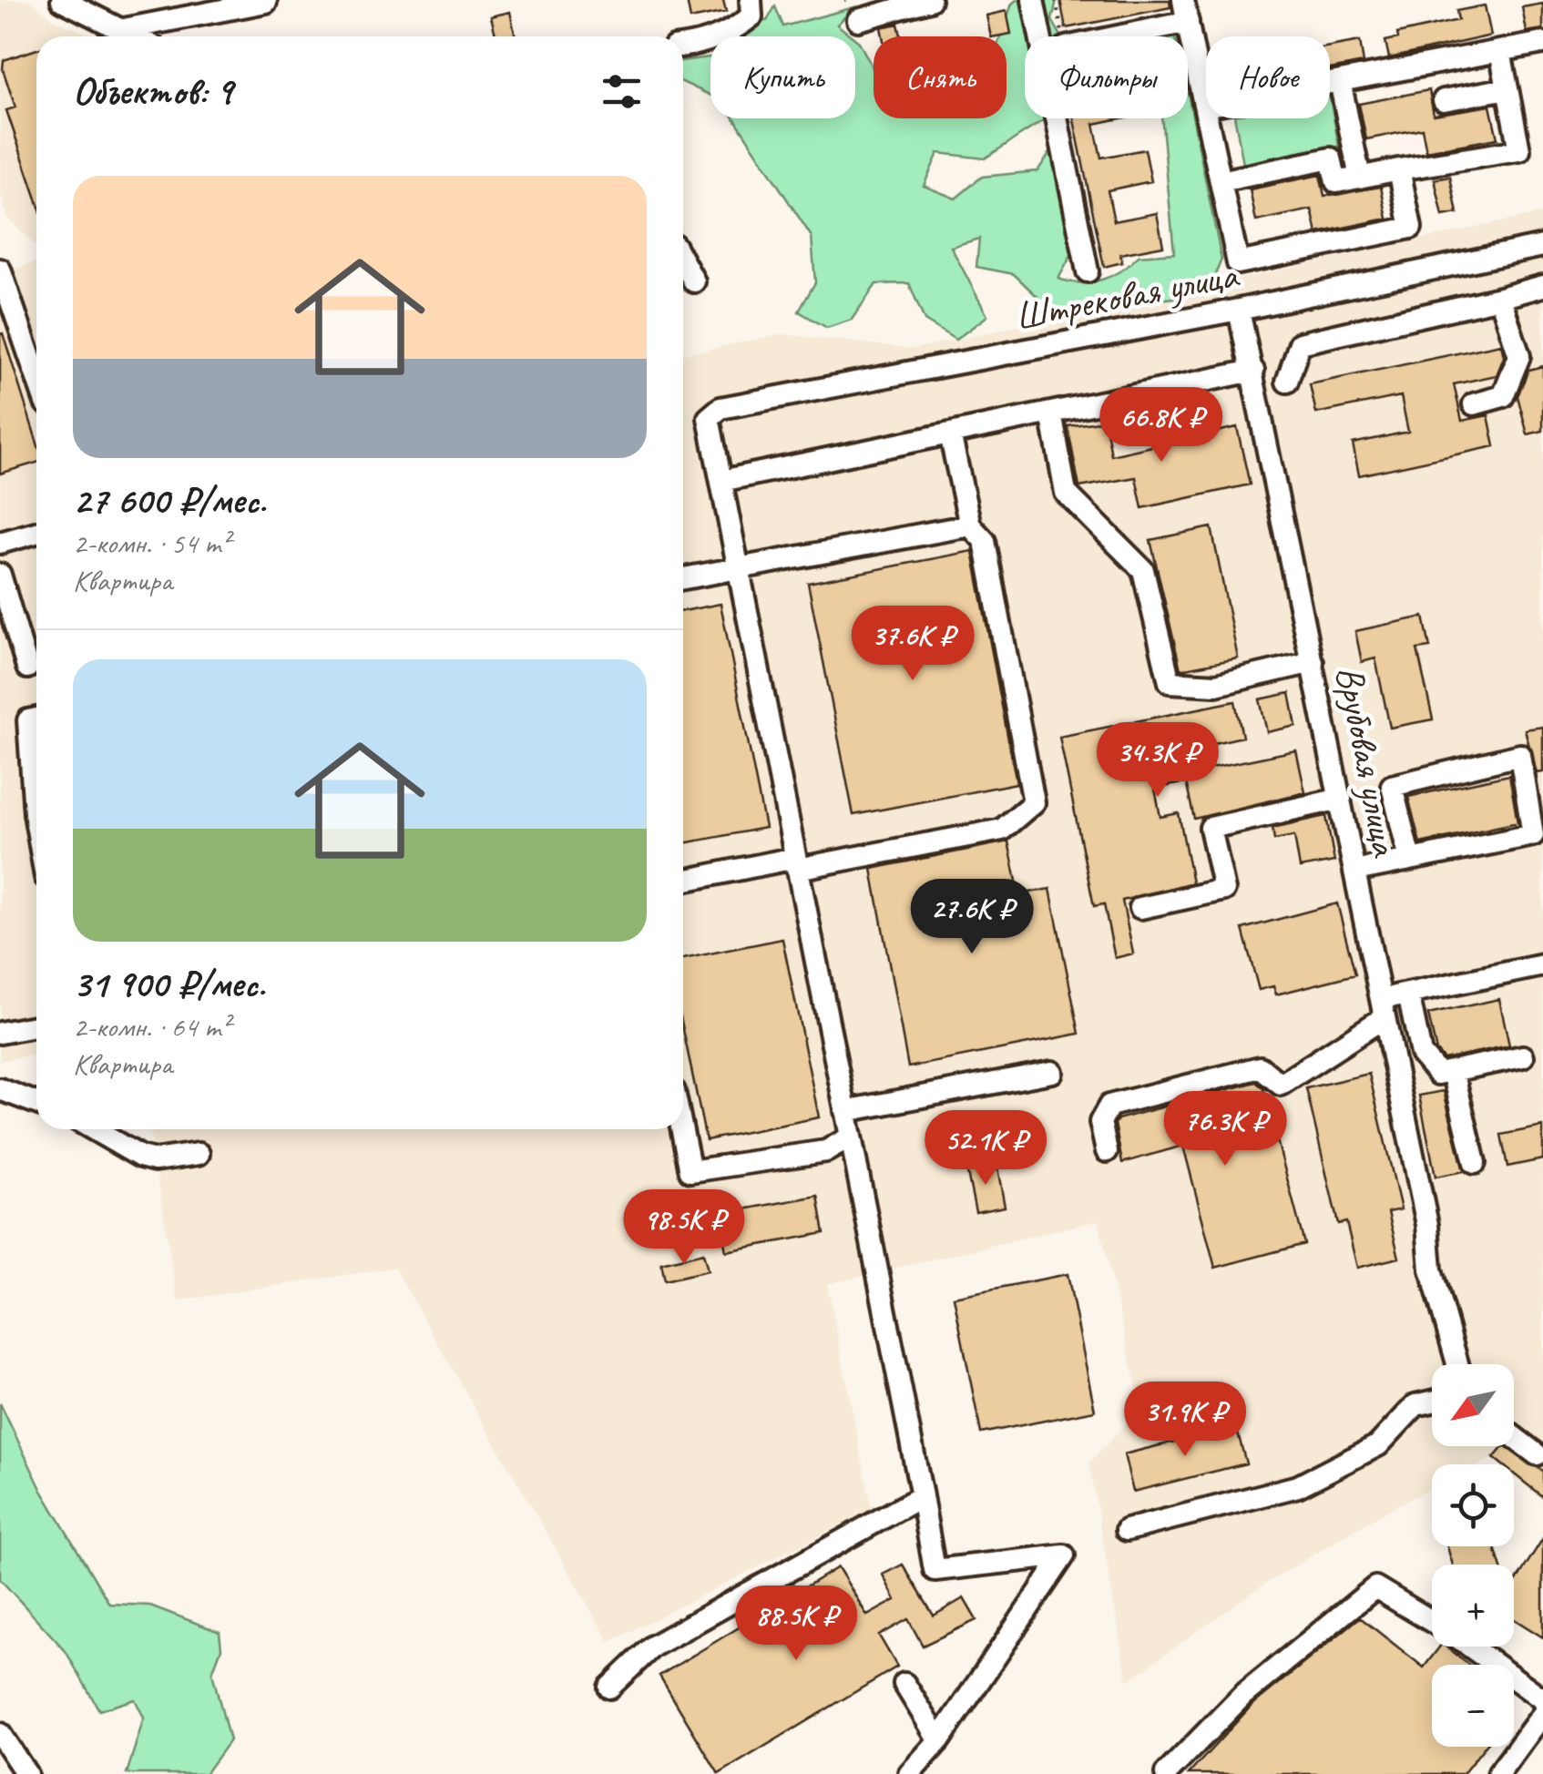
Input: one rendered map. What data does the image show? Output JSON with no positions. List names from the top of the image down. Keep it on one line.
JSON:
{"streets":{"street":["Штрековая улица","Врубовая улица"]},"crossings":[["Штрековая улица","Врубовая улица"]],"north":"bottom left","page":{"chip":["Купить","Снять","Фильтры","Новое"],"heading":"Объектов: 9","list":[{"name":"27 600 ₽/мес.","note":"2-комн. · 54 m² · Квартира"},{"name":"31 900 ₽/мес.","note":"2-комн. · 64 m² · Квартира"}],"price":["66.8K ₽","37.6K ₽","34.3K ₽","27.6K ₽","76.3K ₽","52.1K ₽","98.5K ₽","31.9K ₽","88.5K ₽"],"map_buttons":["+","−"]}}
